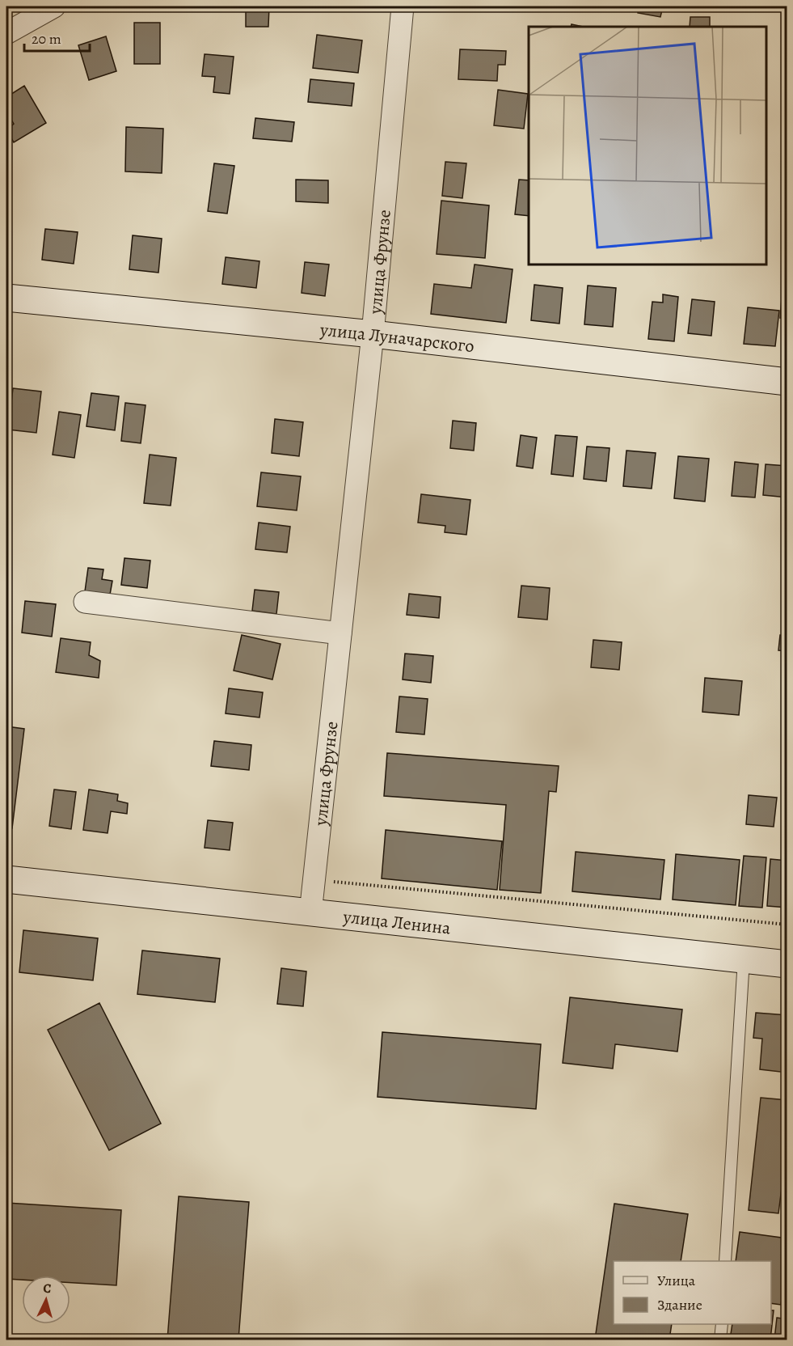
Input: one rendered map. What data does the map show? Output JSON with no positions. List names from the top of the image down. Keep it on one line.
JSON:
{"streets":{"main road":["улица Луначарского","улица Ленина"],"street":["улица Фрунзе"]},"crossings":[["улица Фрунзе","улица Луначарского"],["улица Фрунзе","улица Ленина"]],"legend":["Улица","Здание"],"scale_bar":"20 m","north":"top"}
